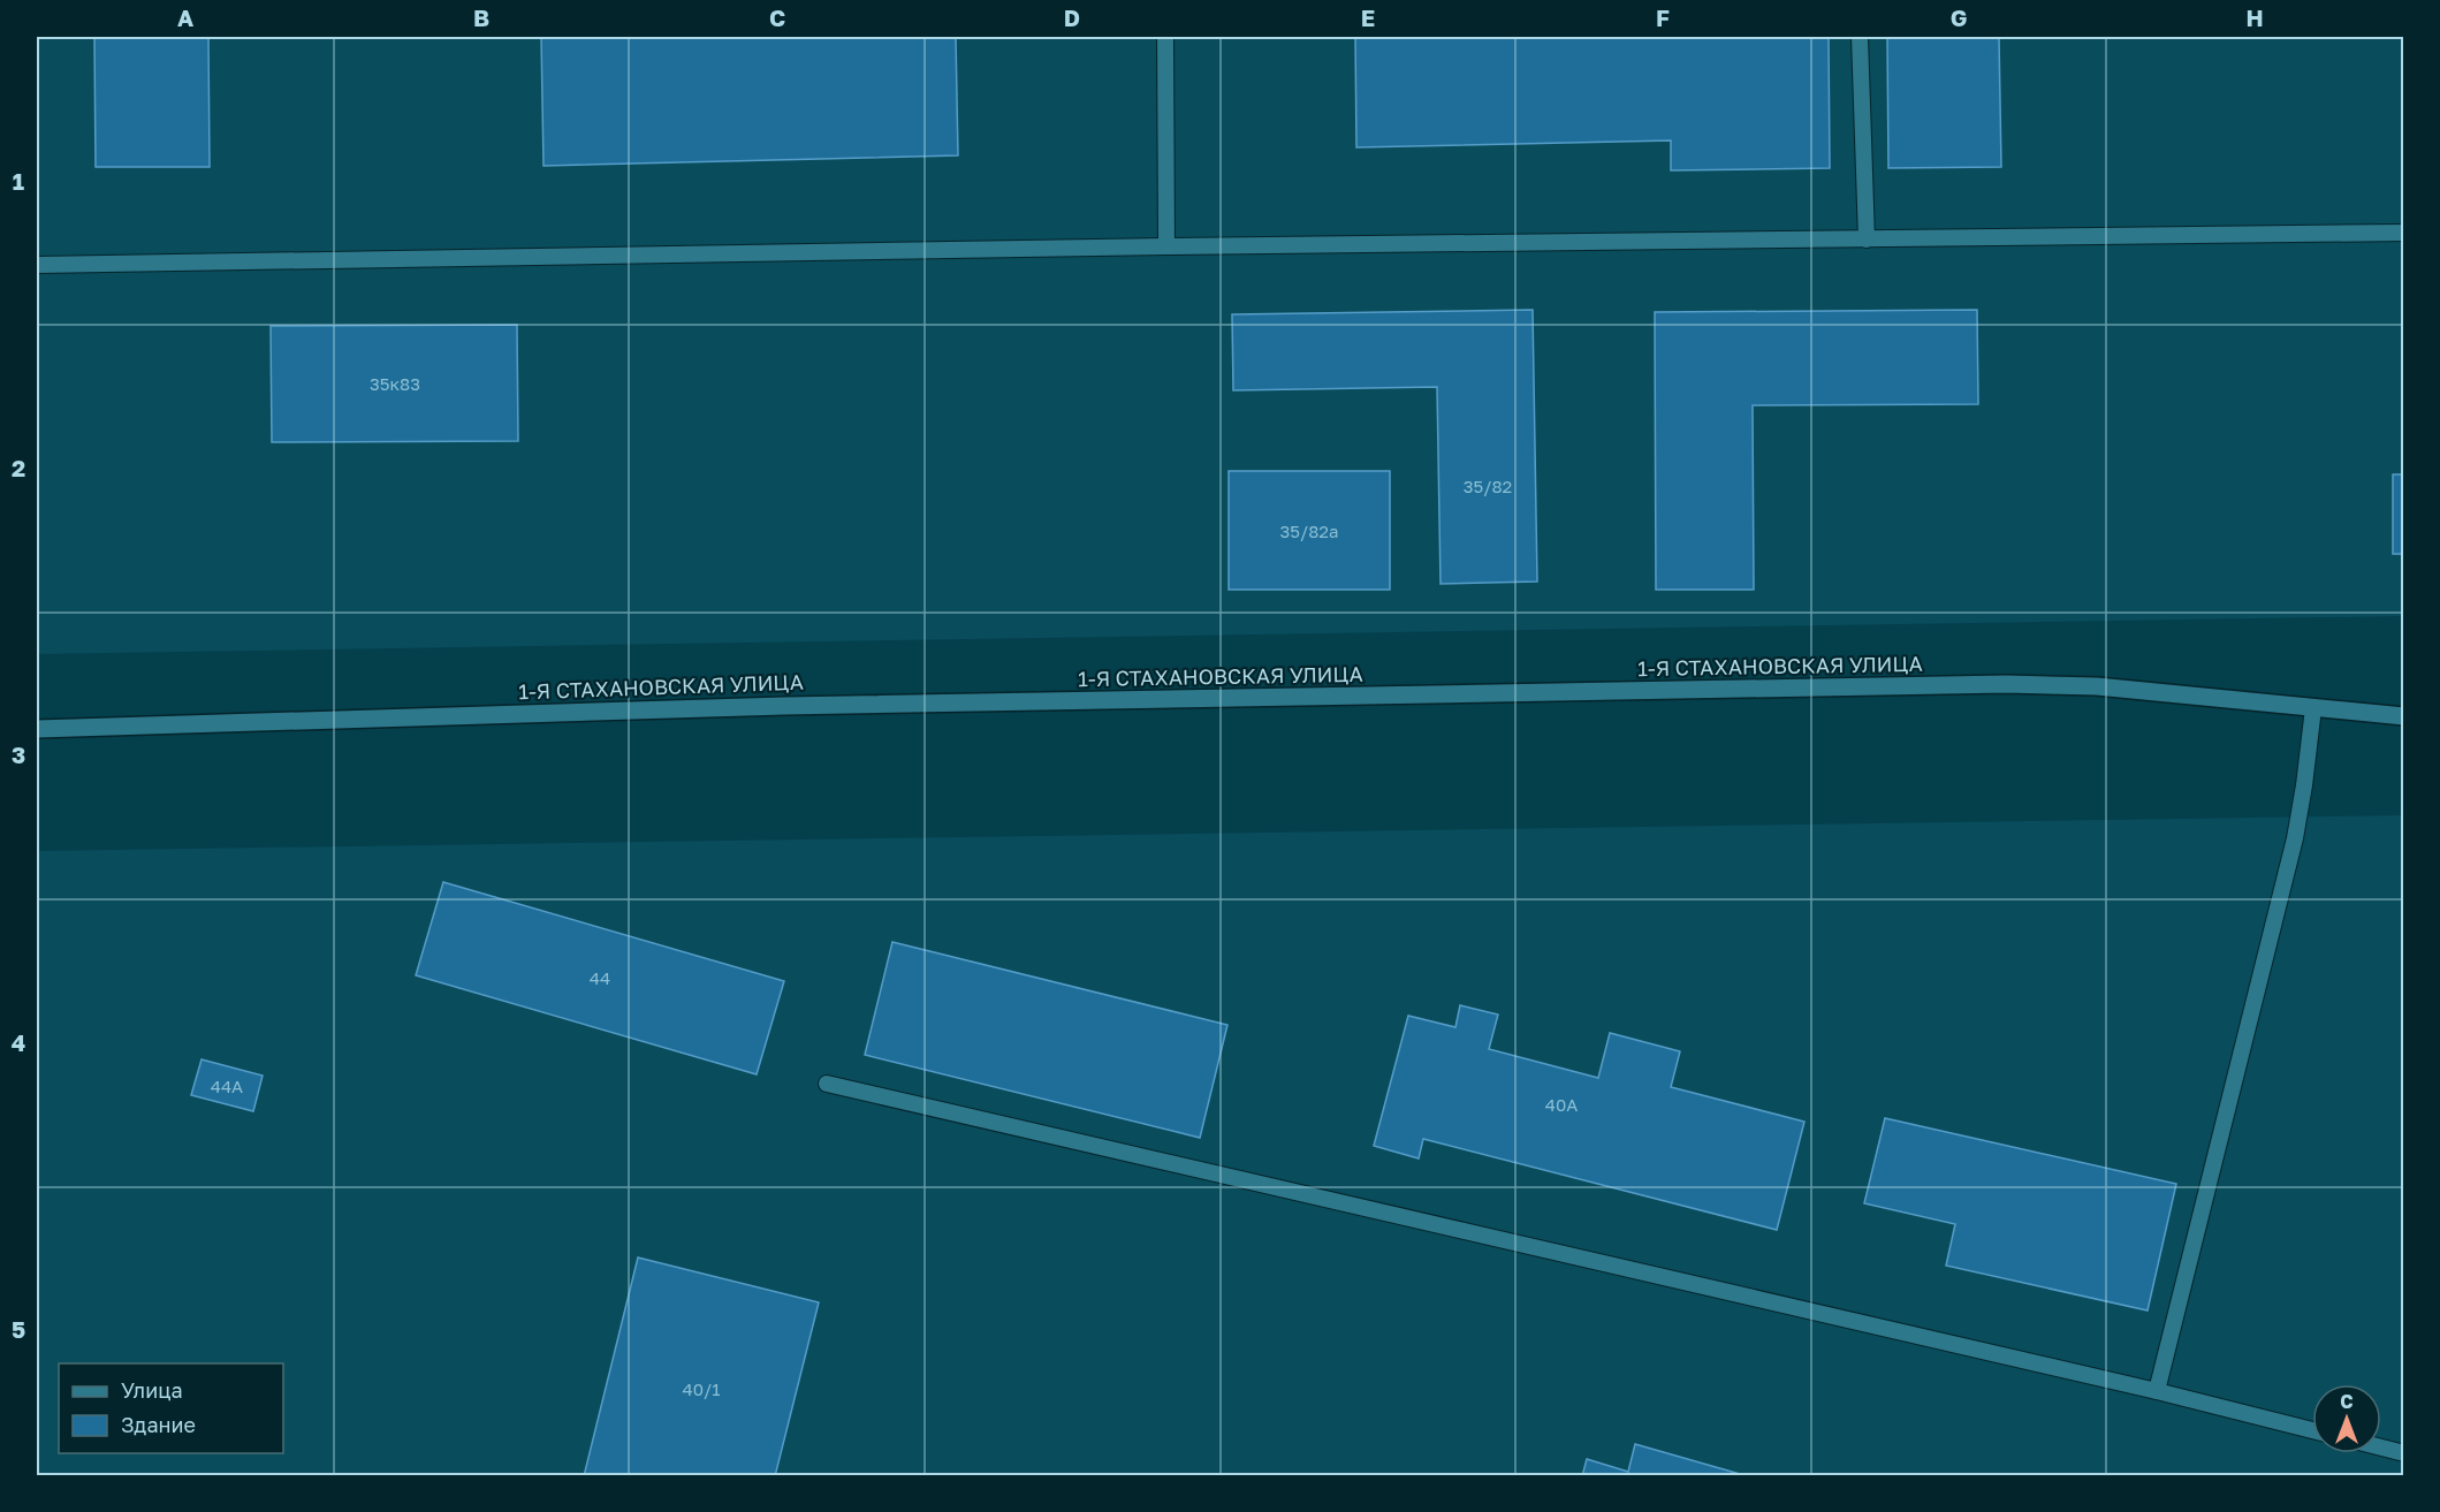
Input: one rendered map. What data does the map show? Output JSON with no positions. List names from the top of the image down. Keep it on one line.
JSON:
{"streets":{"main road":["1-Я СТАХАНОВСКАЯ УЛИЦА"]},"house_numbers":["35к83","35/82","35/82а","44","44А","40А","40/1"],"legend":["Улица","Здание"],"north":"top","grid":{"columns":["A","B","C","D","E","F","G","H"],"rows":["1","2","3","4","5"]}}
